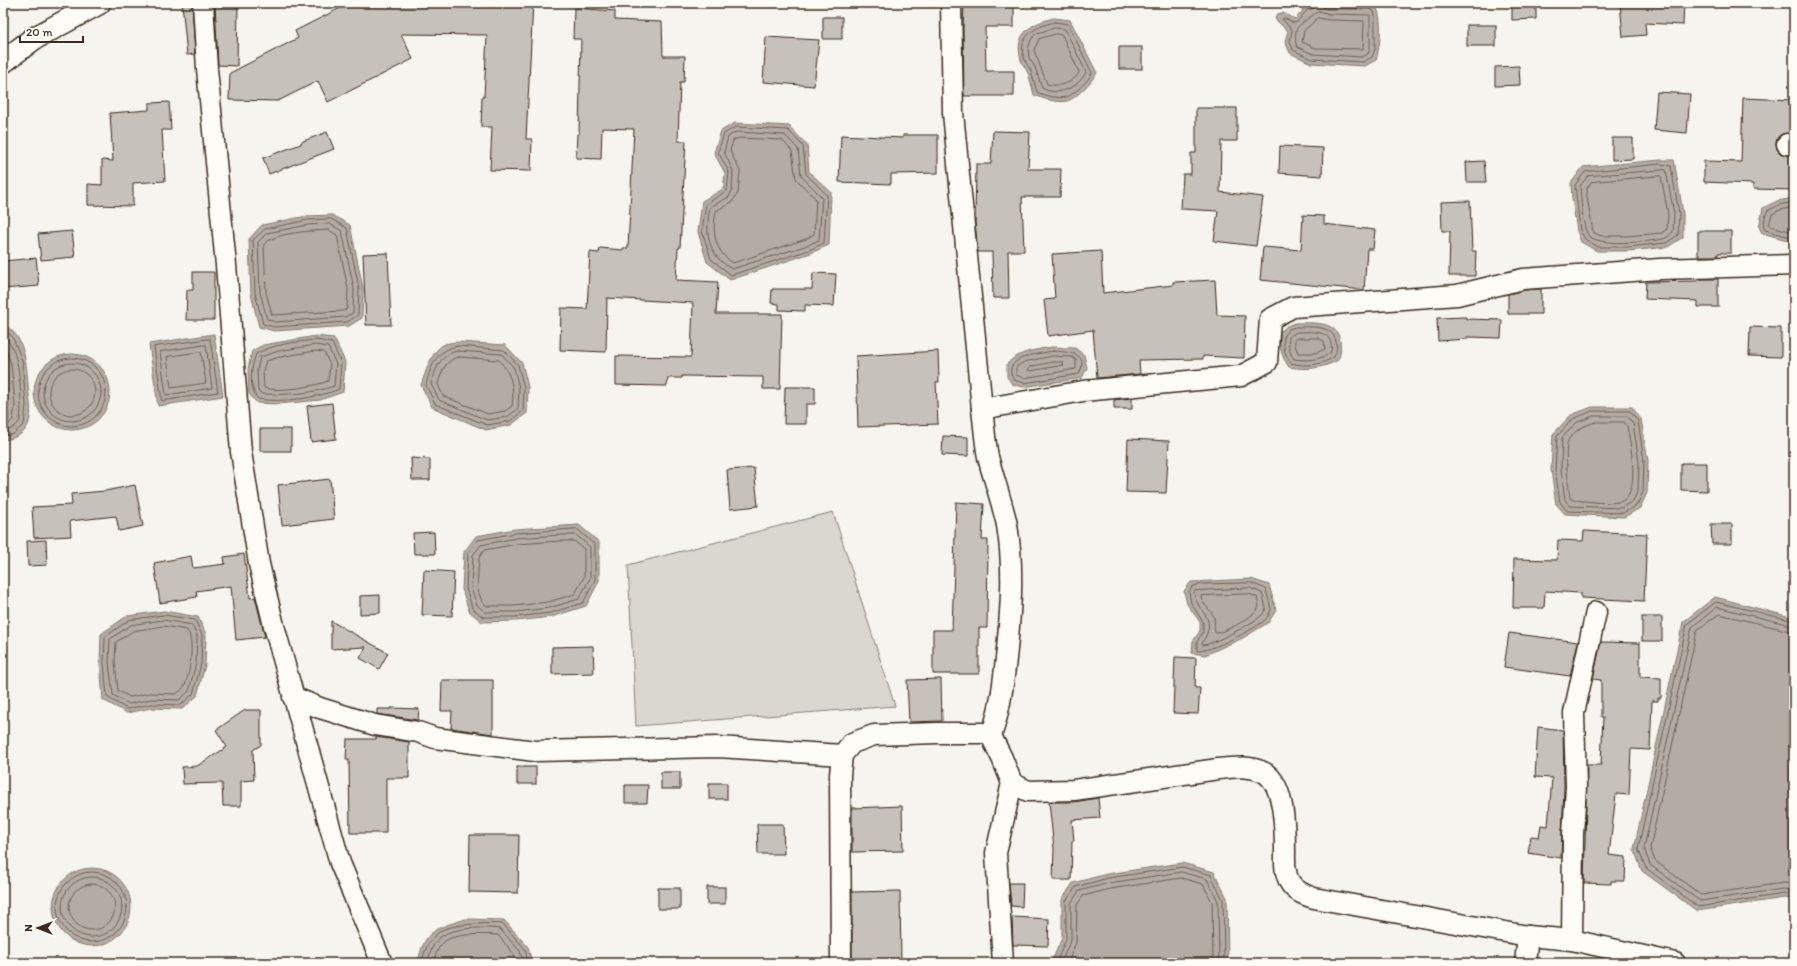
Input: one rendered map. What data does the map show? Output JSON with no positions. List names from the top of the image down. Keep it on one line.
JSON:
{"scale_bar":"20 m","north":"left"}
